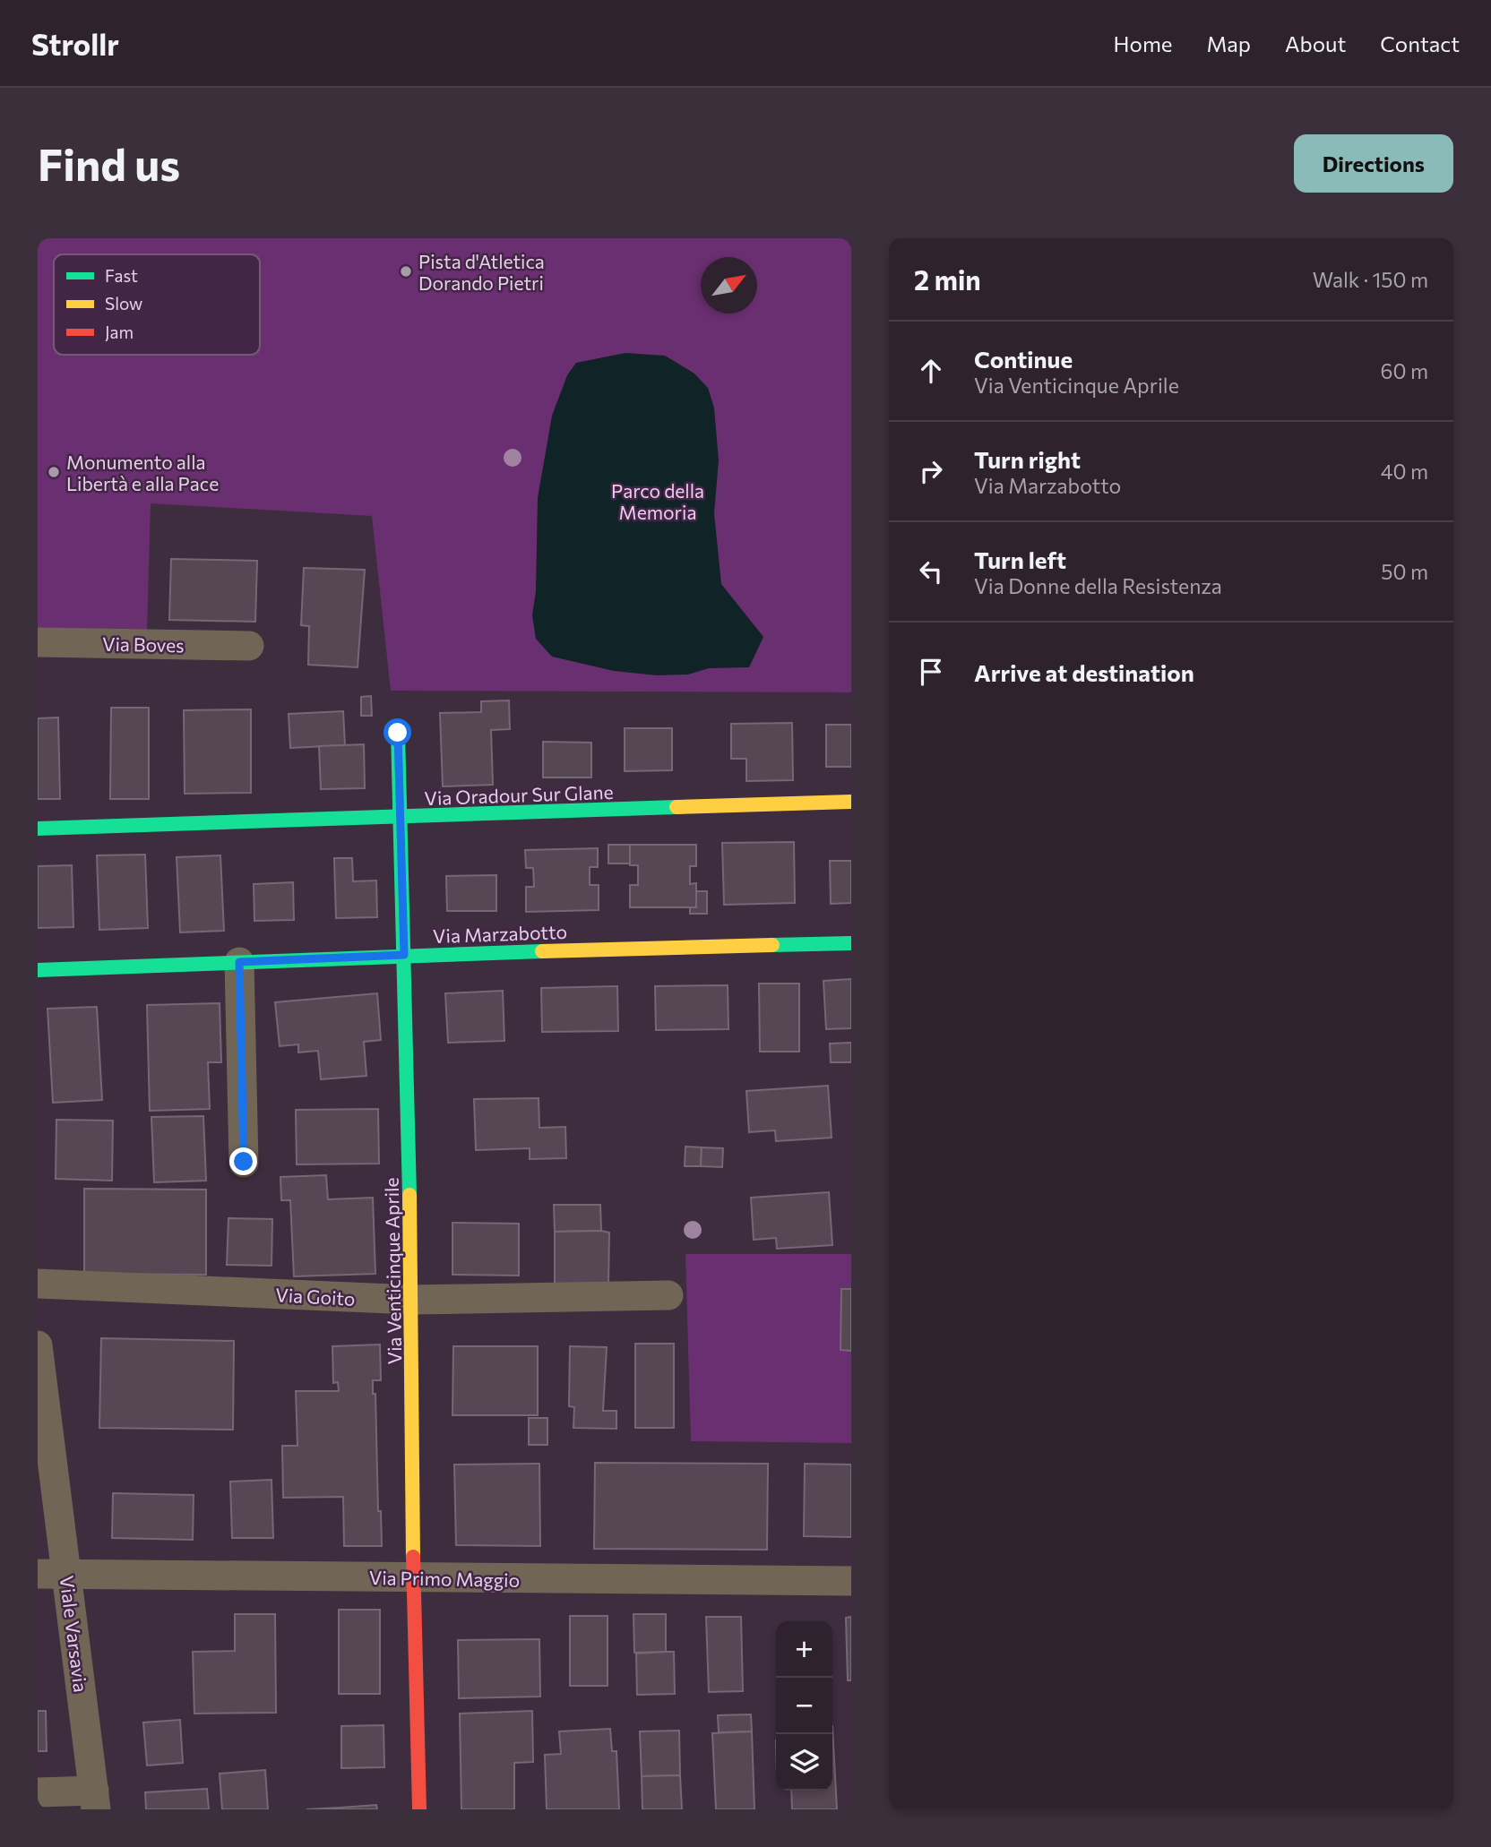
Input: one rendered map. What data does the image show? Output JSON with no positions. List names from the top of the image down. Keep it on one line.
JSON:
{"streets":{"street":["Via Boves","Via Oradour Sur Glane","Via Marzabotto","Via Venticinque Aprile","Via Goito","Via Primo Maggio","Viale Varsavia"]},"crossings":[["Via Oradour Sur Glane","Via Venticinque Aprile"],["Via Marzabotto","Via Venticinque Aprile"],["Via Venticinque Aprile","Via Goito"],["Via Venticinque Aprile","Via Primo Maggio"],["Via Primo Maggio","Viale Varsavia"]],"parks":["Parco della Memoria"],"places":["Pista d'Atletica Dorando Pietri","Monumento alla Libertà e alla Pace"],"legend":["Fast","Slow","Jam"],"north":"top right","page":{"header":"Strollr","nav":["Home","Map","About","Contact"],"buttons":"Directions","title":"Find us","heading":["2 min","Walk · 150 m"],"list":[["Continue","Via Venticinque Aprile","60 m"],["Turn right","Via Marzabotto","40 m"],["Turn left","Via Donne della Resistenza","50 m"],"Arrive at destination"],"map_buttons":["+","−"]}}
